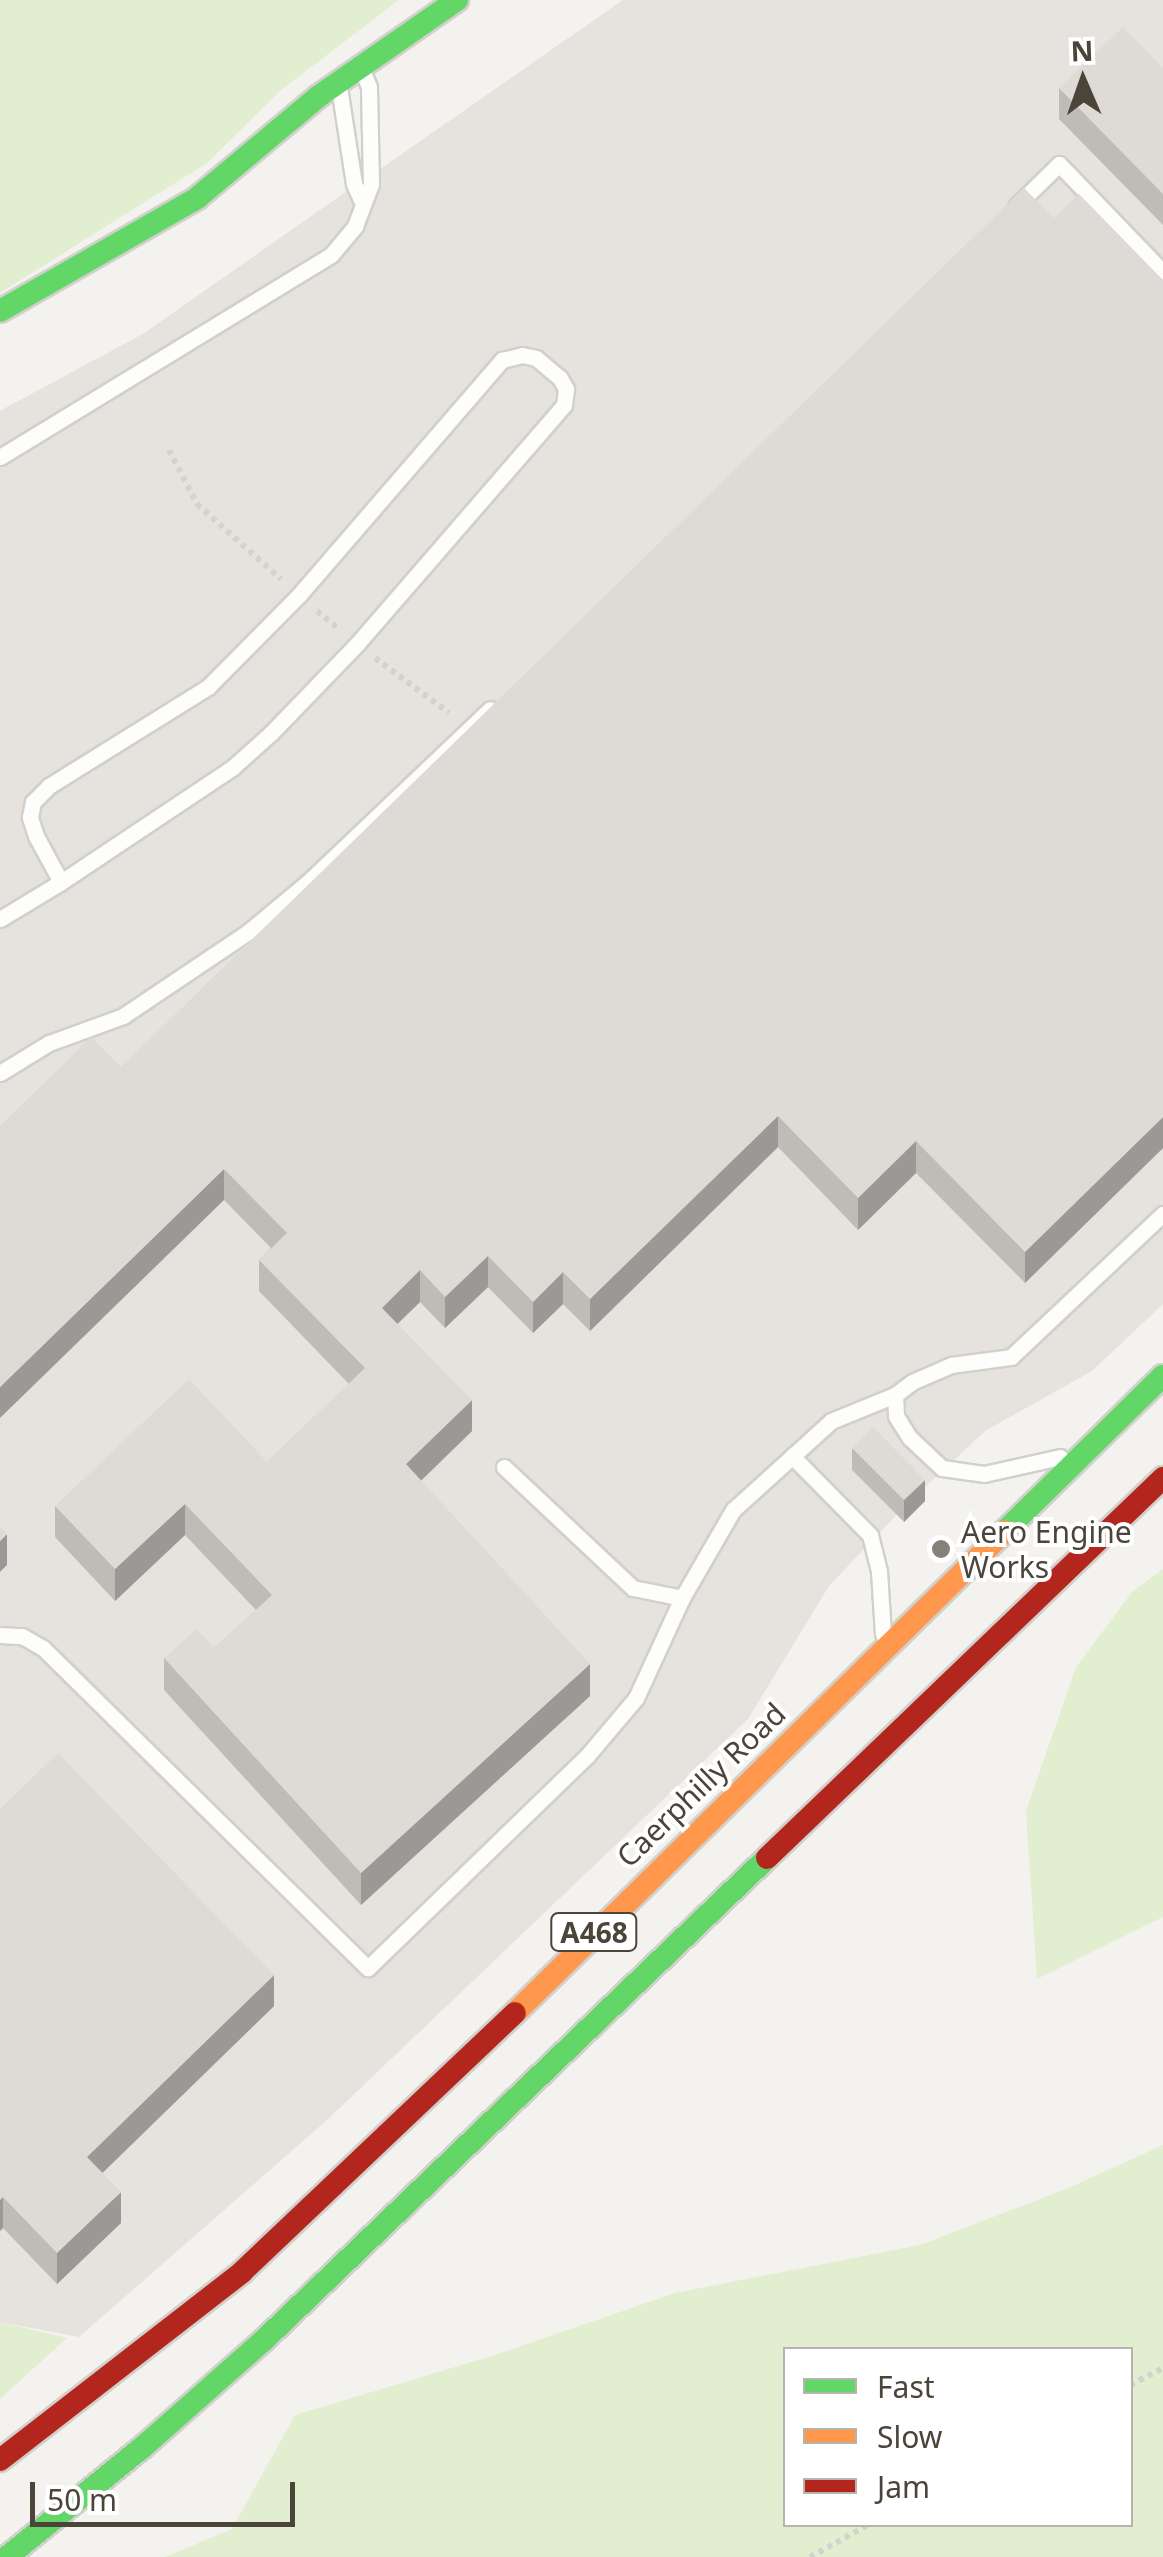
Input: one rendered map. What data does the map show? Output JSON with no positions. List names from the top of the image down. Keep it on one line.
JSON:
{"streets":{"main road":["Caerphilly Road","A468"]},"places":["Aero Engine Works"],"legend":["Fast","Slow","Jam"],"scale_bar":"50 m","north":"top"}
